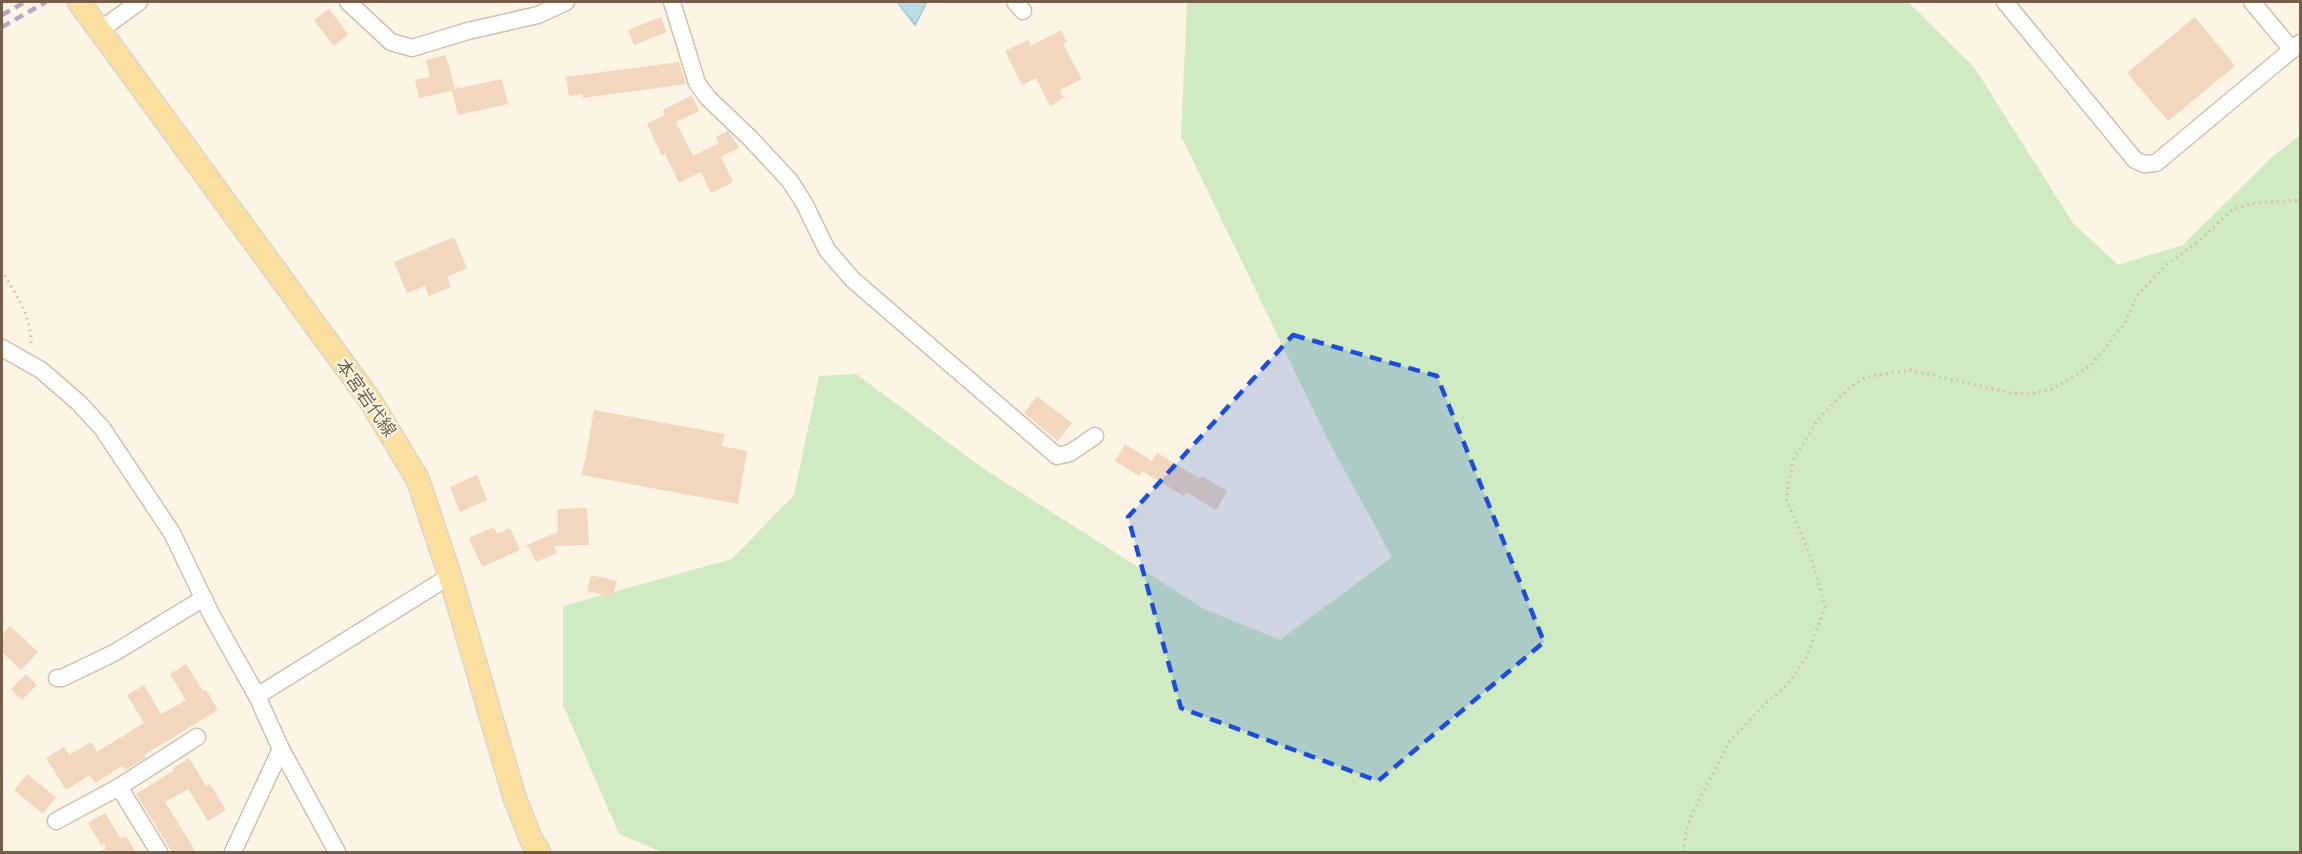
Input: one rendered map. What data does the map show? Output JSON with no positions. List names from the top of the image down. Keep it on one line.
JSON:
{"streets":{"main road":["本宮岩代線"]}}
